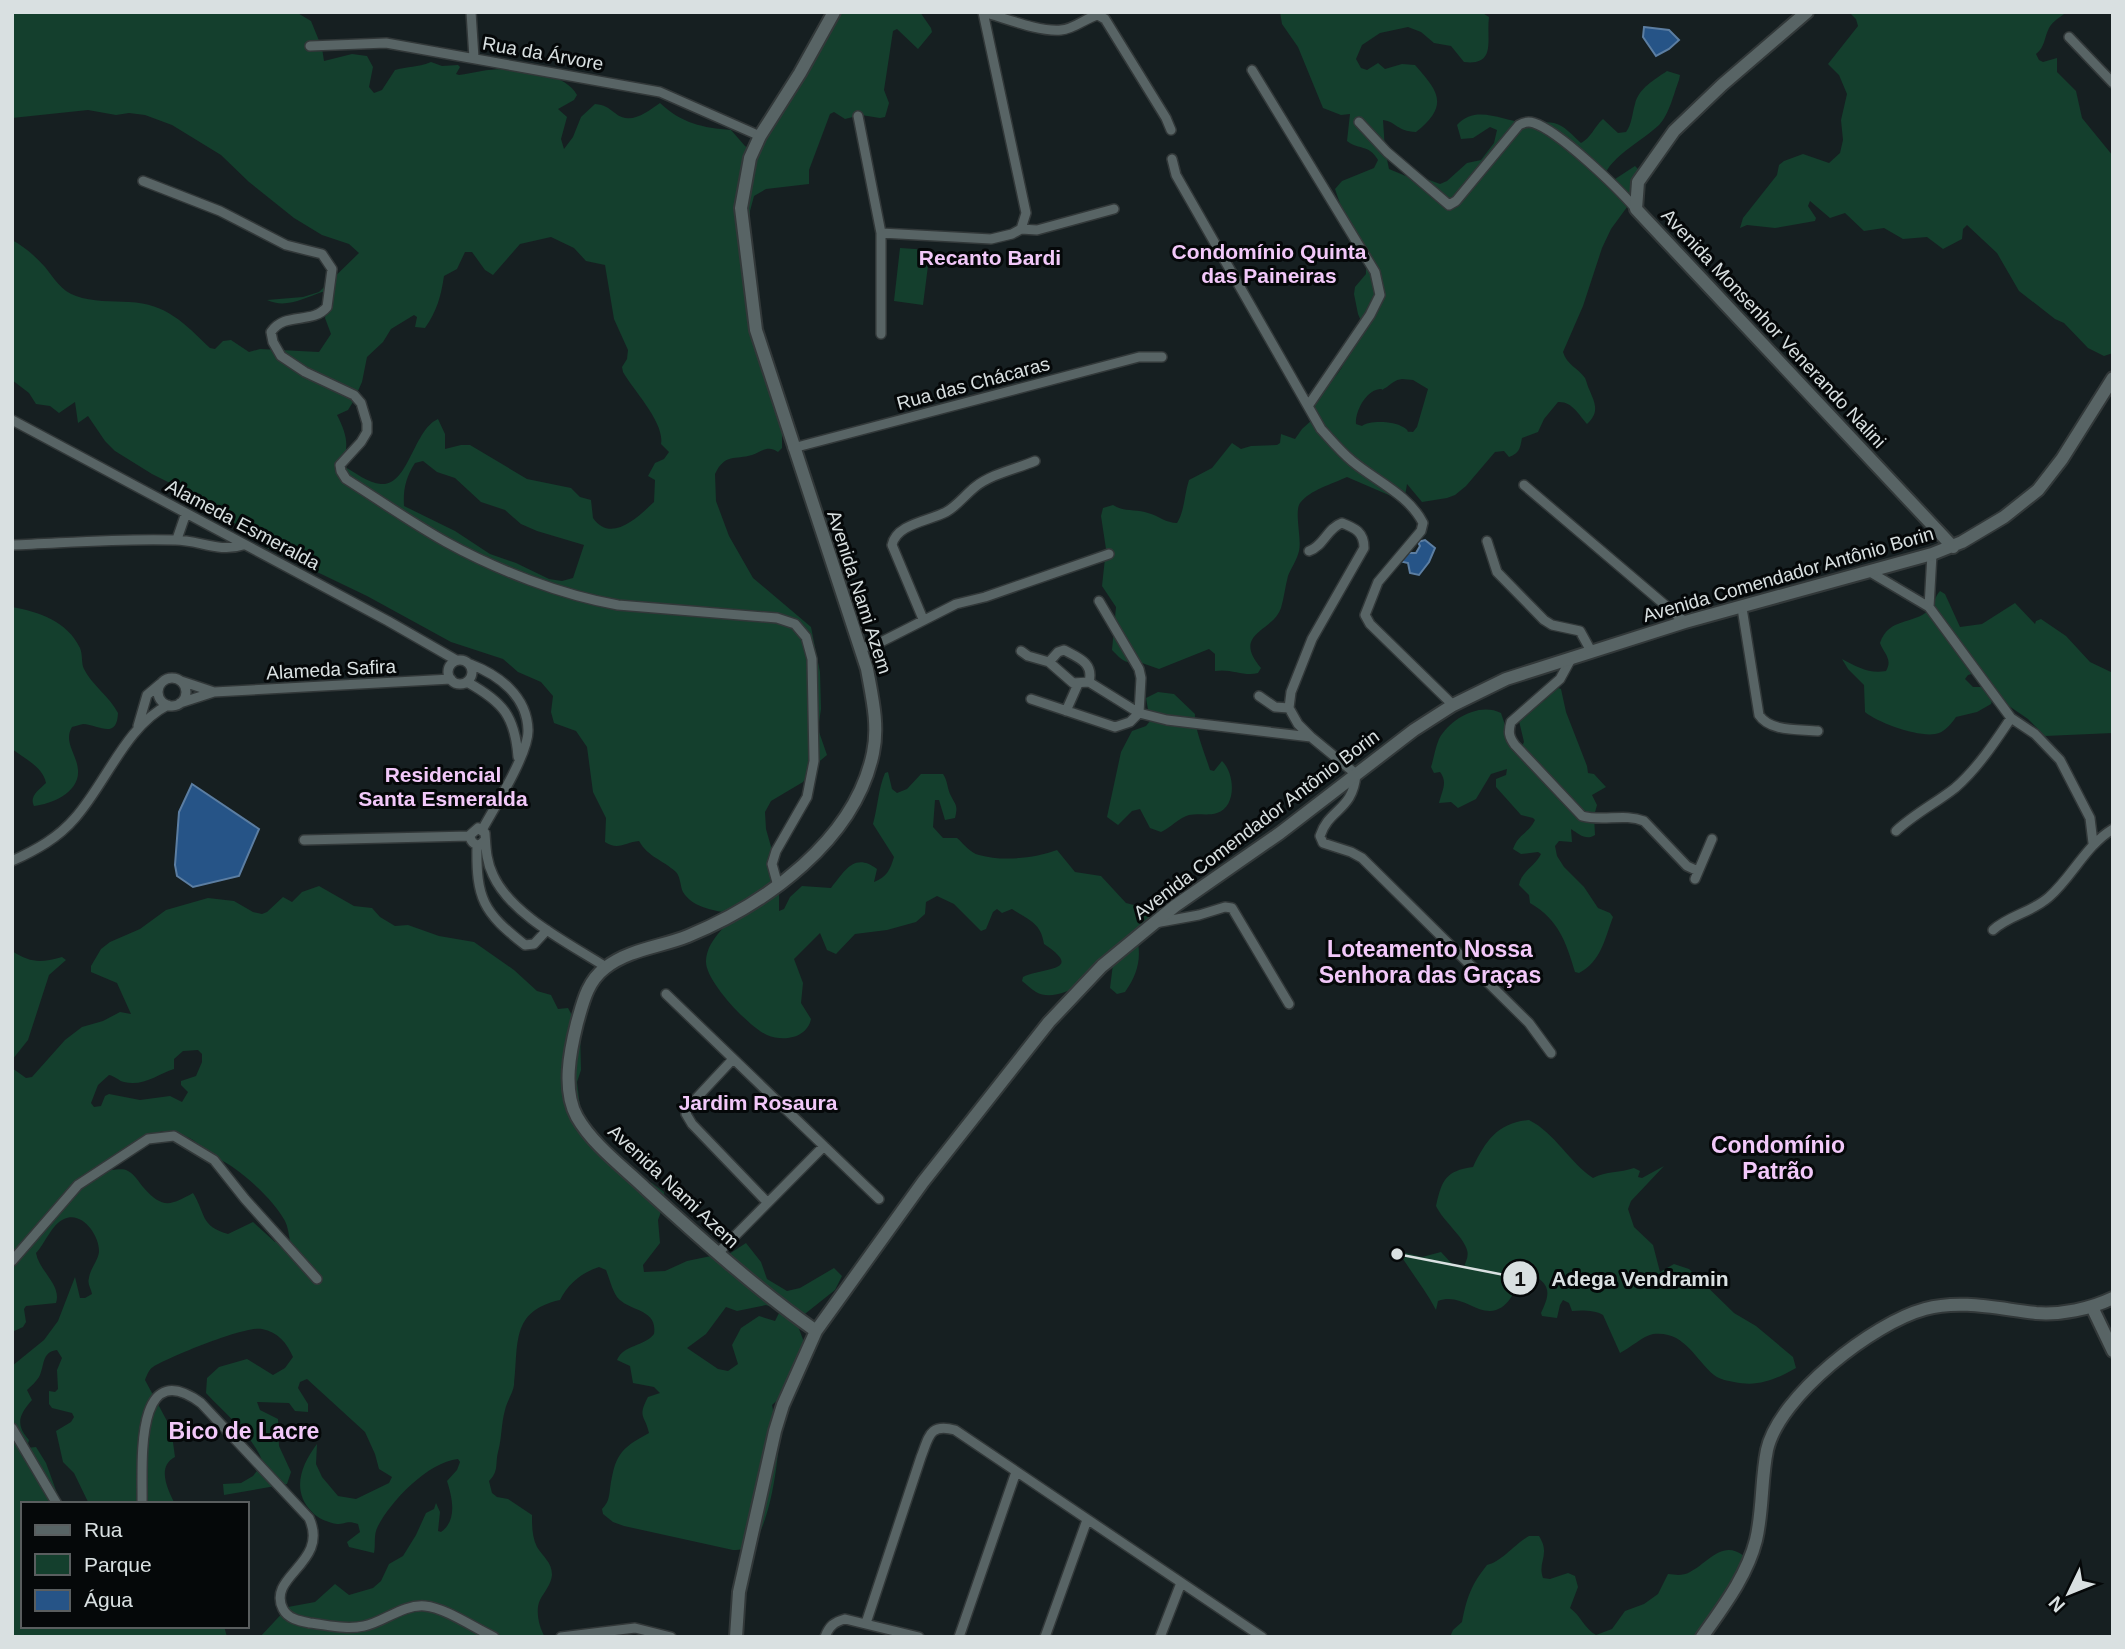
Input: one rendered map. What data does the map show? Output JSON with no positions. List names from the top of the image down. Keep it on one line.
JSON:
{"streets":{"main road":["Avenida Monsenhor Venerando Nalini","Avenida Comendador Antônio Borin","Avenida Nami Azem"],"street":["Rua da Árvore","Rua das Chácaras","Alameda Esmeralda","Alameda Safira"]},"crossings":[["Rua da Árvore","Avenida Nami Azem"],["Avenida Monsenhor Venerando Nalini","Avenida Comendador Antônio Borin"],["Rua das Chácaras","Avenida Nami Azem"],["Alameda Esmeralda","Alameda Safira"],["Avenida Comendador Antônio Borin","Avenida Nami Azem"]],"districts":["Condomínio Quinta das Paineiras","Recanto Bardi","Residencial Santa Esmeralda","Loteamento Nossa Senhora das Graças","Jardim Rosaura","Condomínio Patrão","Bico de Lacre"],"places":["Adega Vendramin"],"legend":["Rua","Parque","Água"],"north":"bottom left"}
